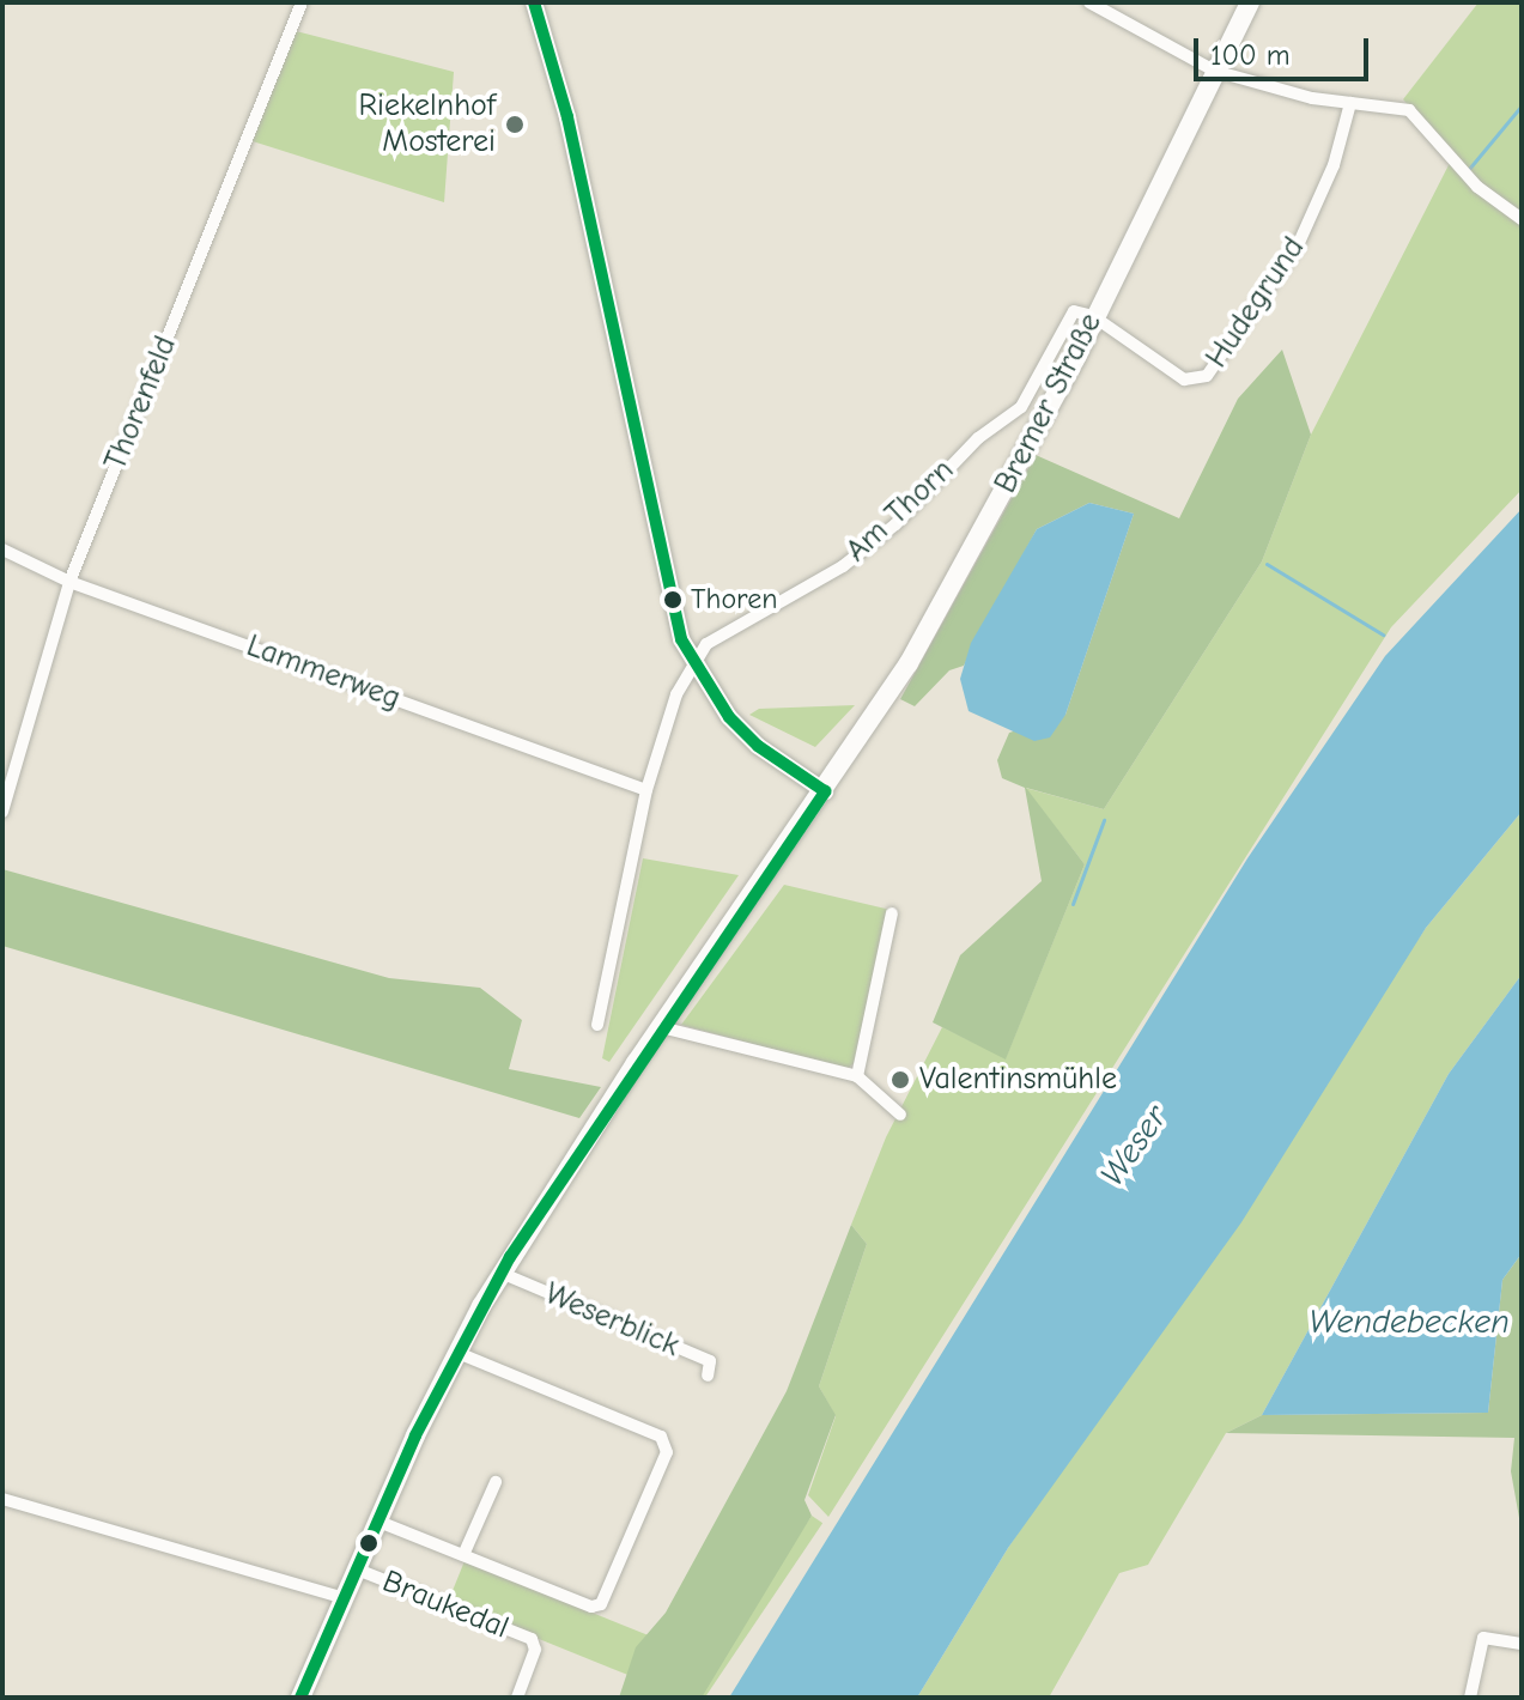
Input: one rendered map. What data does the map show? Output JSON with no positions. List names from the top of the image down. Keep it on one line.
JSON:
{"streets":{"main road":["Bremer Straße"],"street":["Hudegrund","Thorenfeld","Am Thorn","Lammerweg","Weserblick","Braukedal"]},"crossings":[["Hudegrund","Bremer Straße"],["Hudegrund","Am Thorn"],["Thorenfeld","Lammerweg"],["Bremer Straße","Am Thorn"],["Bremer Straße","Weserblick"],["Bremer Straße","Braukedal"]],"water":["Weser","Wendebecken"],"places":["Riekelnhof Mosterei","Thoren","Valentinsmühle"],"scale_bar":"100 m"}
